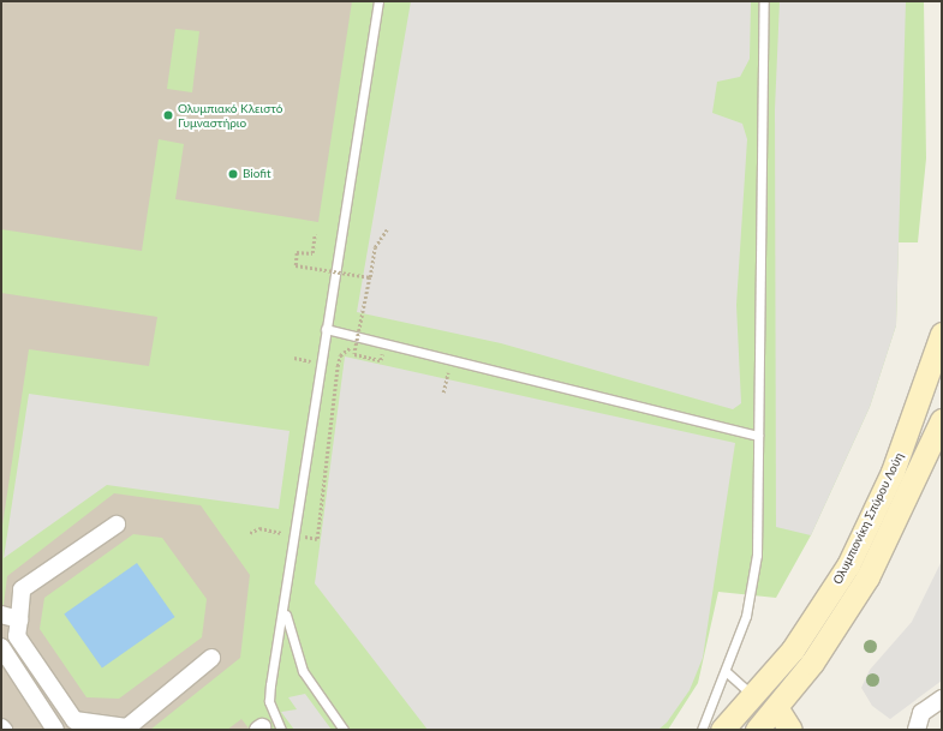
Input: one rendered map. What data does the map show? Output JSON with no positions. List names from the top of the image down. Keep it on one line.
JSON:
{"streets":{"main road":["Ολυμπιονίκη Σπύρου Λούη"]},"places":["Ολυμπιακό Κλειστό Γυμναστήριο","Biofit"]}
